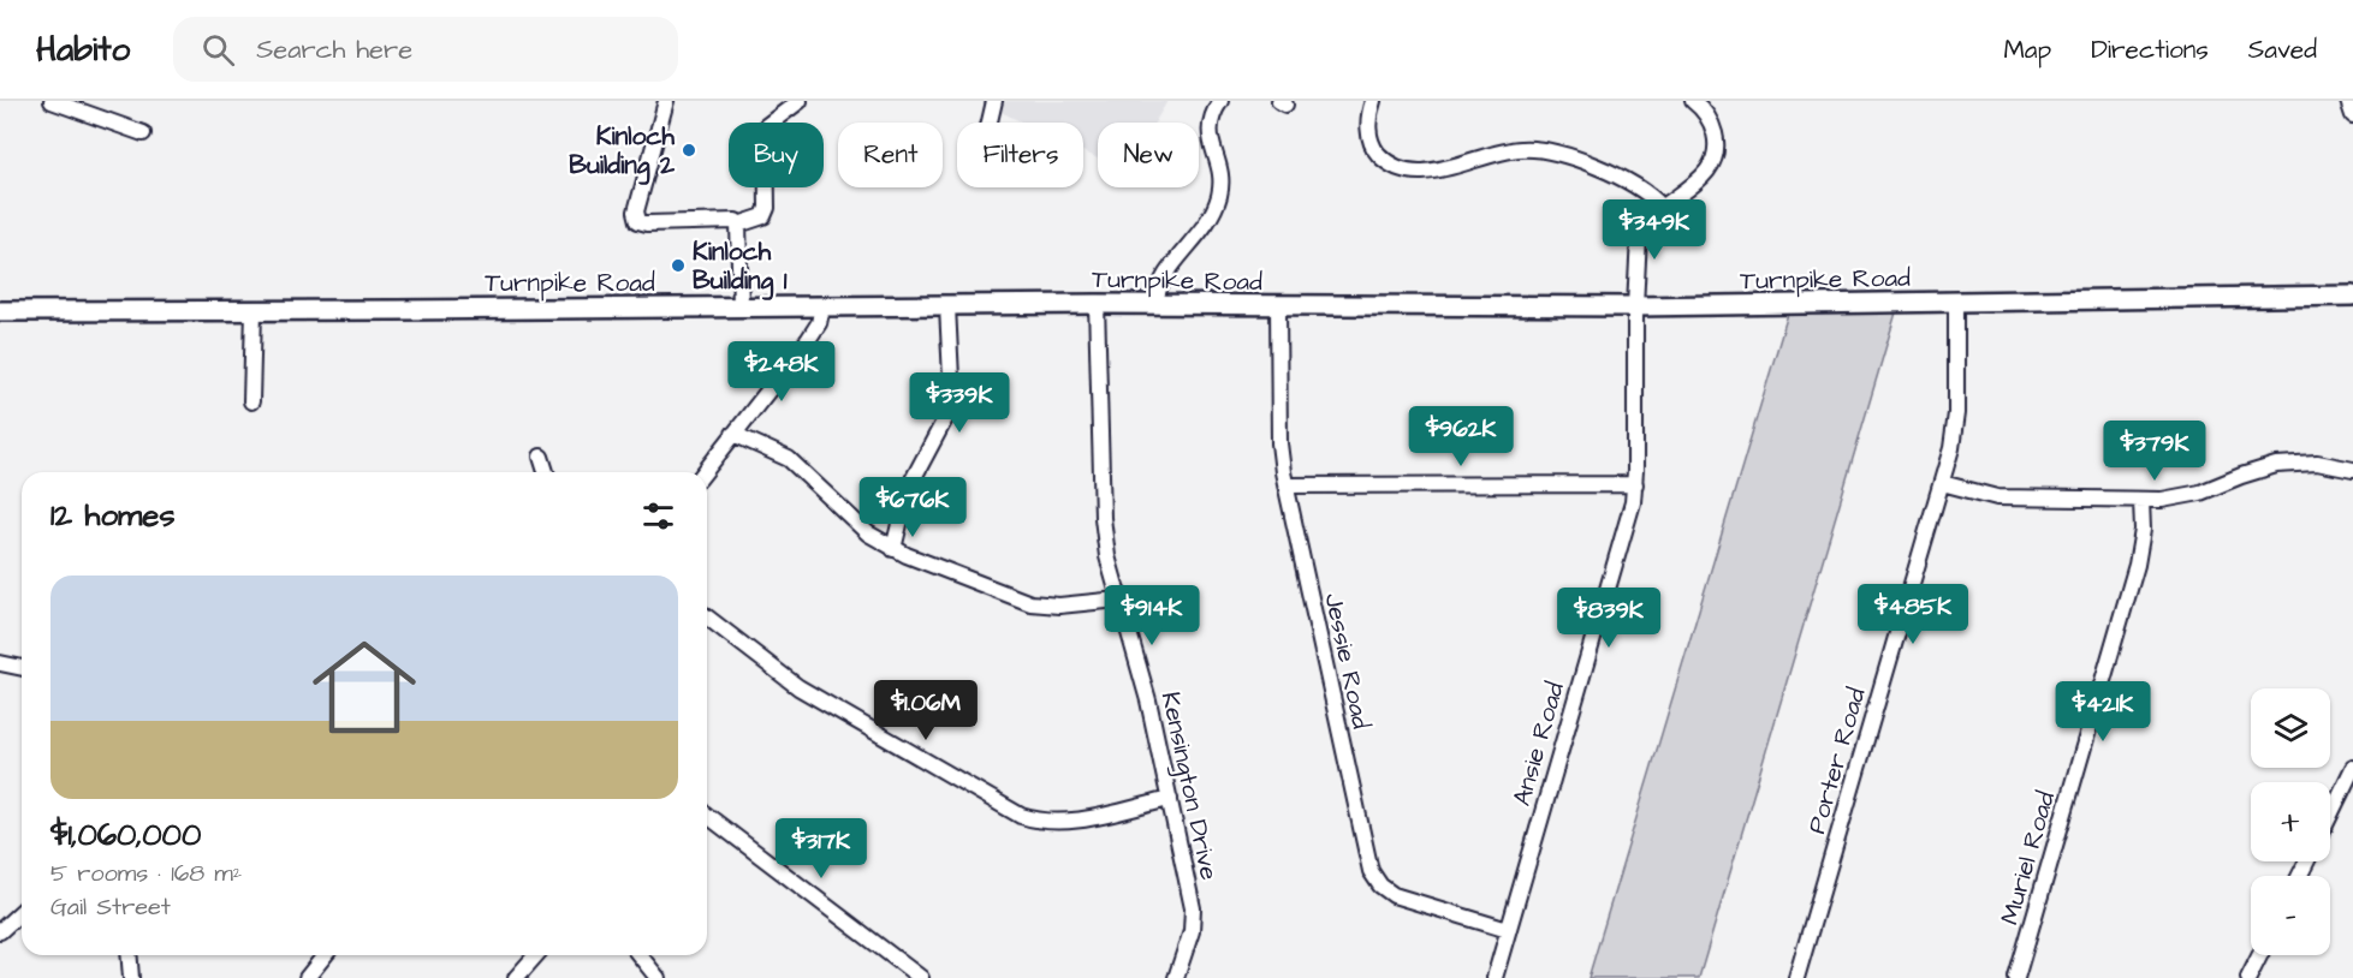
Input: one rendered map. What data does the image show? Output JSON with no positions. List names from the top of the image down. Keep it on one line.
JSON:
{"streets":{"main road":["Turnpike Road"],"street":["Jessie Road","Ansie Road","Porter Road","Kensington Drive","Muriel Road"]},"crossings":[["Turnpike Road","Jessie Road"],["Turnpike Road","Ansie Road"],["Turnpike Road","Porter Road"],["Turnpike Road","Kensington Drive"],["Jessie Road","Ansie Road"]],"places":["Kinloch Building 2","Kinloch Building 1"],"page":{"header":"Habito","search":"Search here","nav":["Map","Directions","Saved"],"chip":["Buy","Rent","Filters","New"],"price":["$349K","$248K","$339K","$962K","$379K","$676K","$485K","$914K","$839K","$1.06M","$421K","$317K"],"heading":"12 homes","list":[{"name":"$1,060,000","note":"5 rooms · 168 m² · Gail Street"}],"map_buttons":["+","−"]}}
